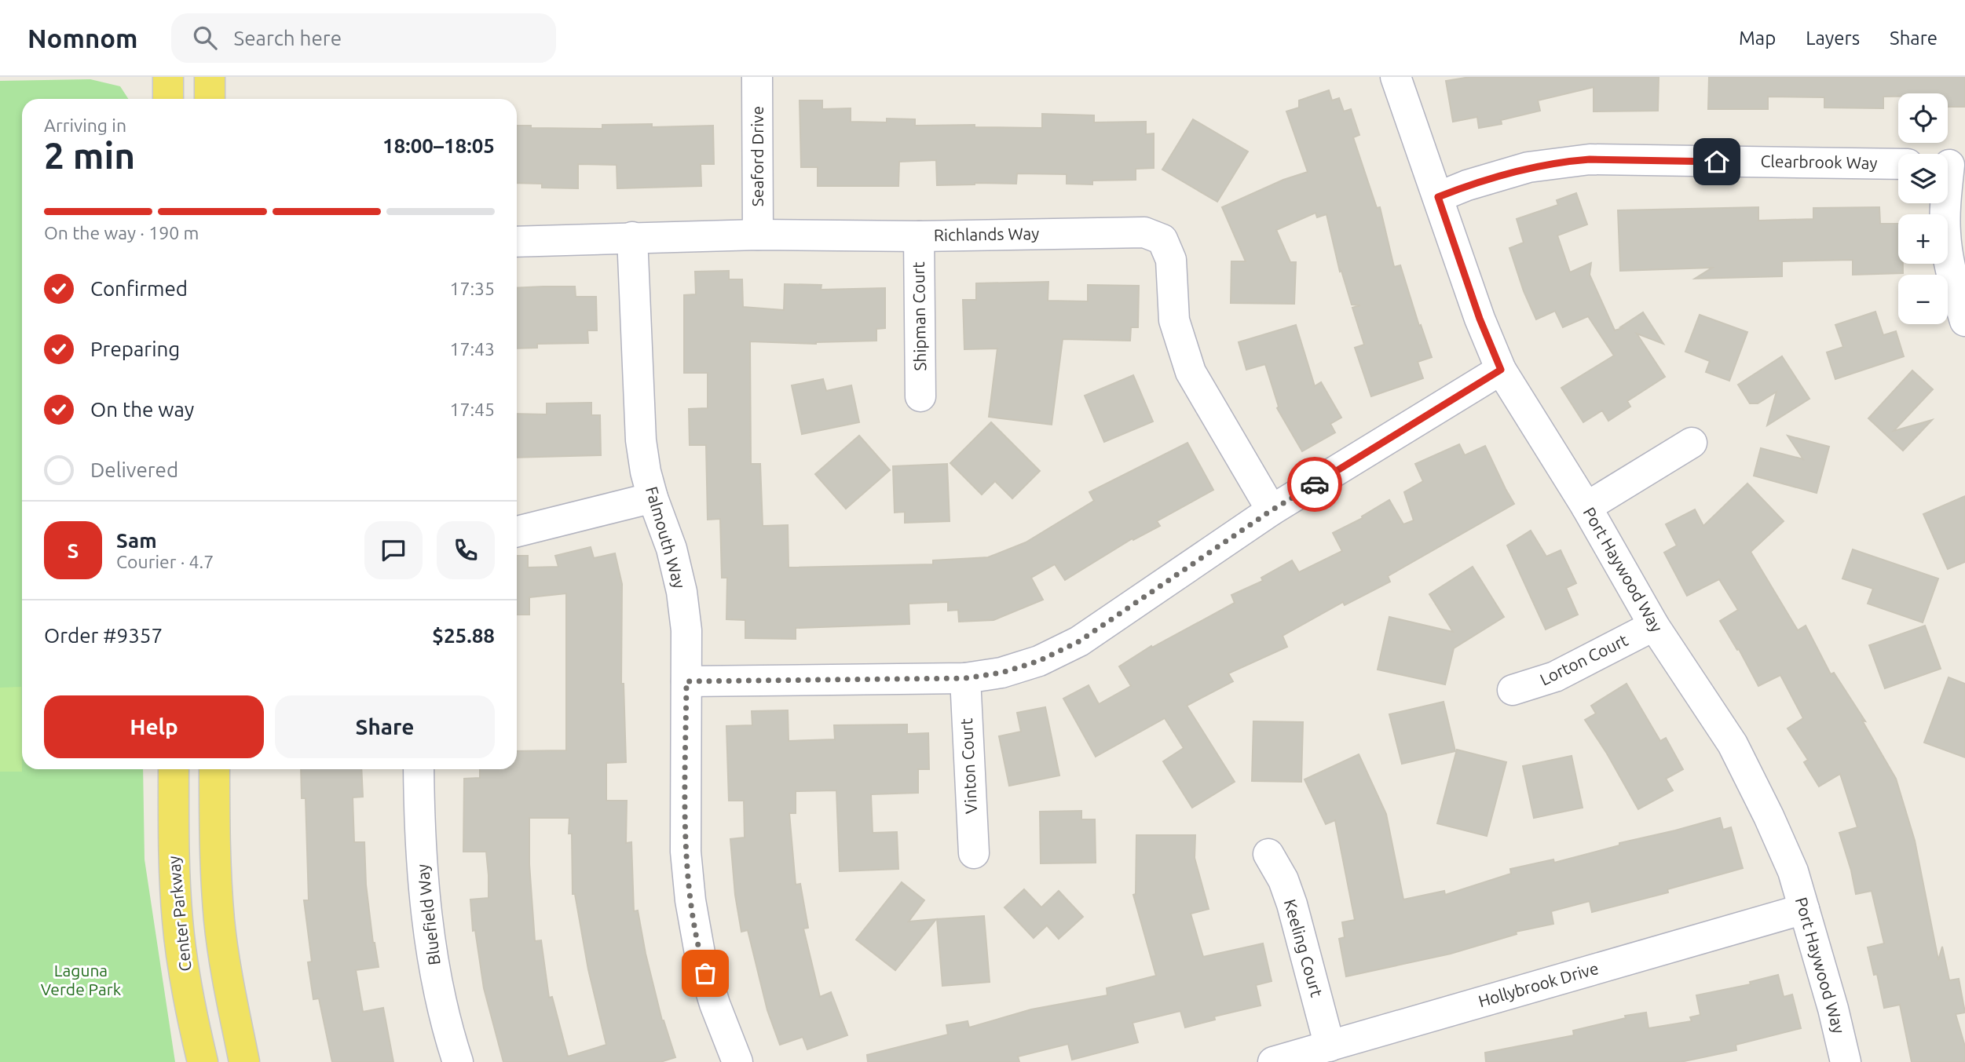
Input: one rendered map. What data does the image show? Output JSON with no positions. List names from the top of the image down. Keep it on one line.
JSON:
{"streets":{"main road":["Center Parkway"],"street":["Seaford Drive","Clearbrook Way","Richlands Way","Shipman Court","Falmouth Way","Port Haywood Way","Lorton Court","Vinton Court","Bluefield Way","Keeling Court","Hollybrook Drive"]},"crossings":[["Seaford Drive","Richlands Way"],["Clearbrook Way","Port Haywood Way"],["Richlands Way","Shipman Court"],["Richlands Way","Falmouth Way"],["Port Haywood Way","Lorton Court"],["Port Haywood Way","Hollybrook Drive"],["Keeling Court","Hollybrook Drive"]],"parks":["Laguna Verde Park"],"page":{"header":"Nomnom","search":"Search here","nav":["Map","Layers","Share"],"map_buttons":["+","−"],"heading":["2 min","Arriving in","18:00–18:05"],"panel":["Sam","Courier · 4.7","Order #9357","$25.88"],"bar":"On the way · 190 m","list":[["Confirmed","17:35"],["Preparing","17:43"],["On the way","17:45"],"Delivered"],"round":"S","buttons":["Help","Share"]}}
